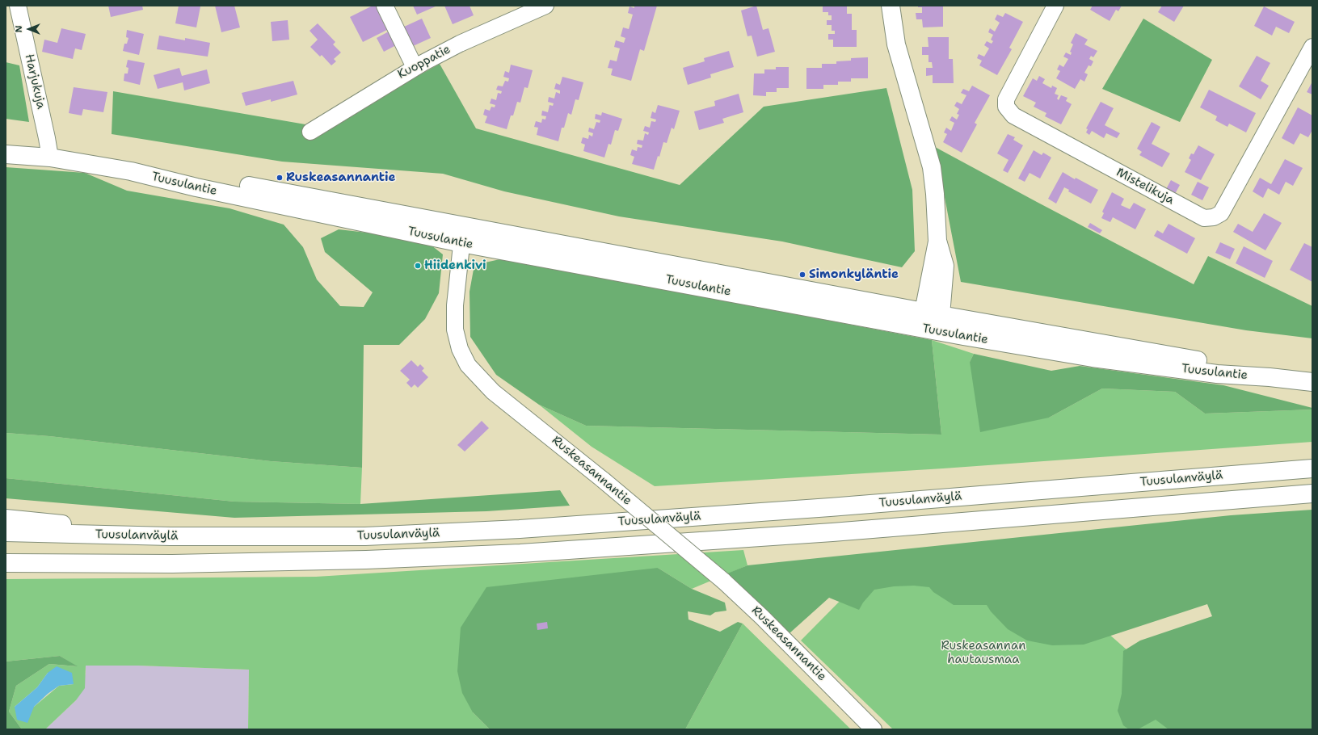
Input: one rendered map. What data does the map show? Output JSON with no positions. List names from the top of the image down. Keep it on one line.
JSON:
{"streets":{"main road":["Tuusulantie","Tuusulanväylä"],"street":["Kuoppatie","Harjukuja","Mistelikuja","Ruskeasannantie"]},"crossings":[["Harjukuja","Tuusulantie"],["Tuusulantie","Ruskeasannantie"]],"parks":["Ruskeasannan hautausmaa"],"places":["Ruskeasannantie","Hiidenkivi","Simonkyläntie"],"north":"left"}
